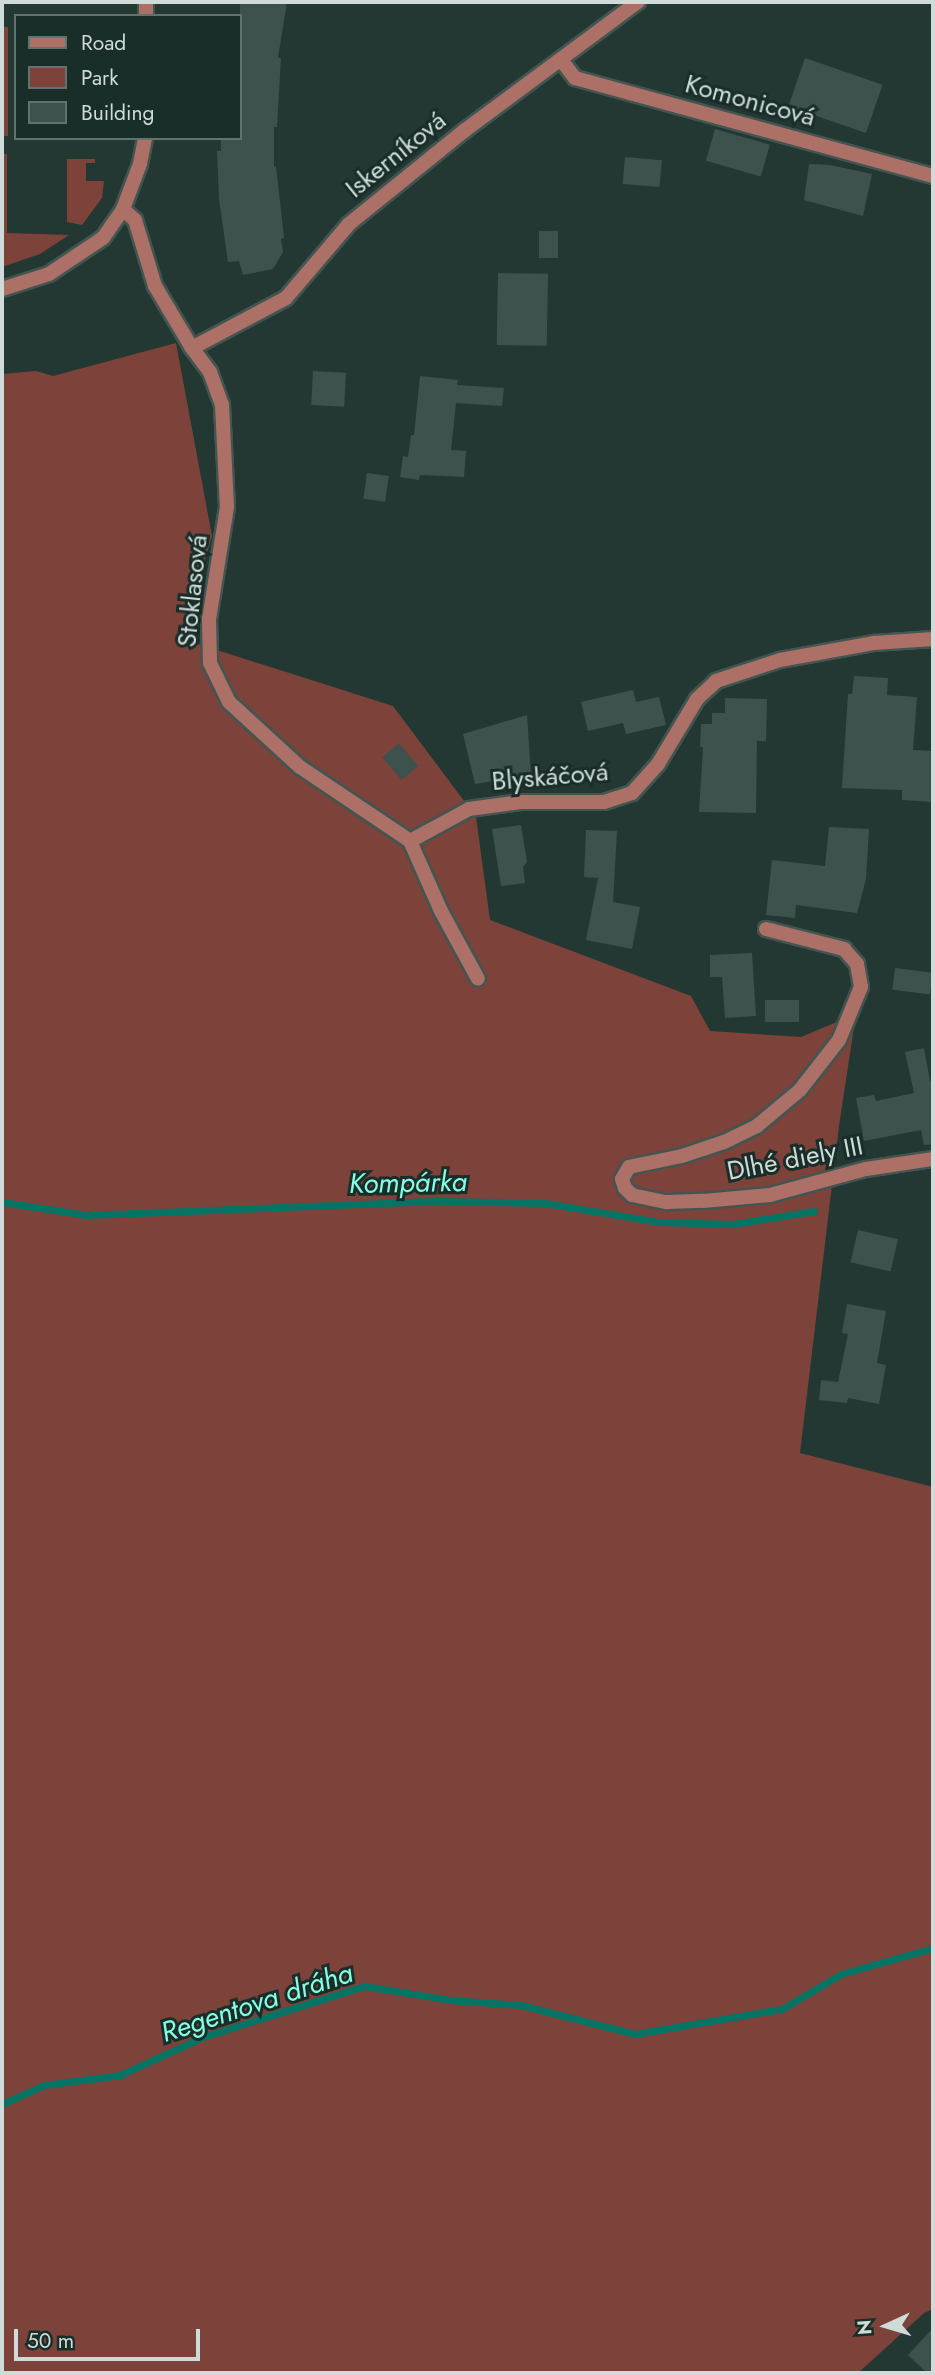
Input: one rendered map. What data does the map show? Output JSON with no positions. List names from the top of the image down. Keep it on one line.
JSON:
{"streets":{"street":["Komonicová","Iskerníková","Stoklasová","Blyskáčová","Dlhé diely III"]},"crossings":[["Komonicová","Iskerníková"],["Iskerníková","Stoklasová"],["Stoklasová","Blyskáčová"]],"water":["Kompárka","Regentova dráha"],"legend":["Road","Park","Building"],"scale_bar":"50 m","north":"left"}
